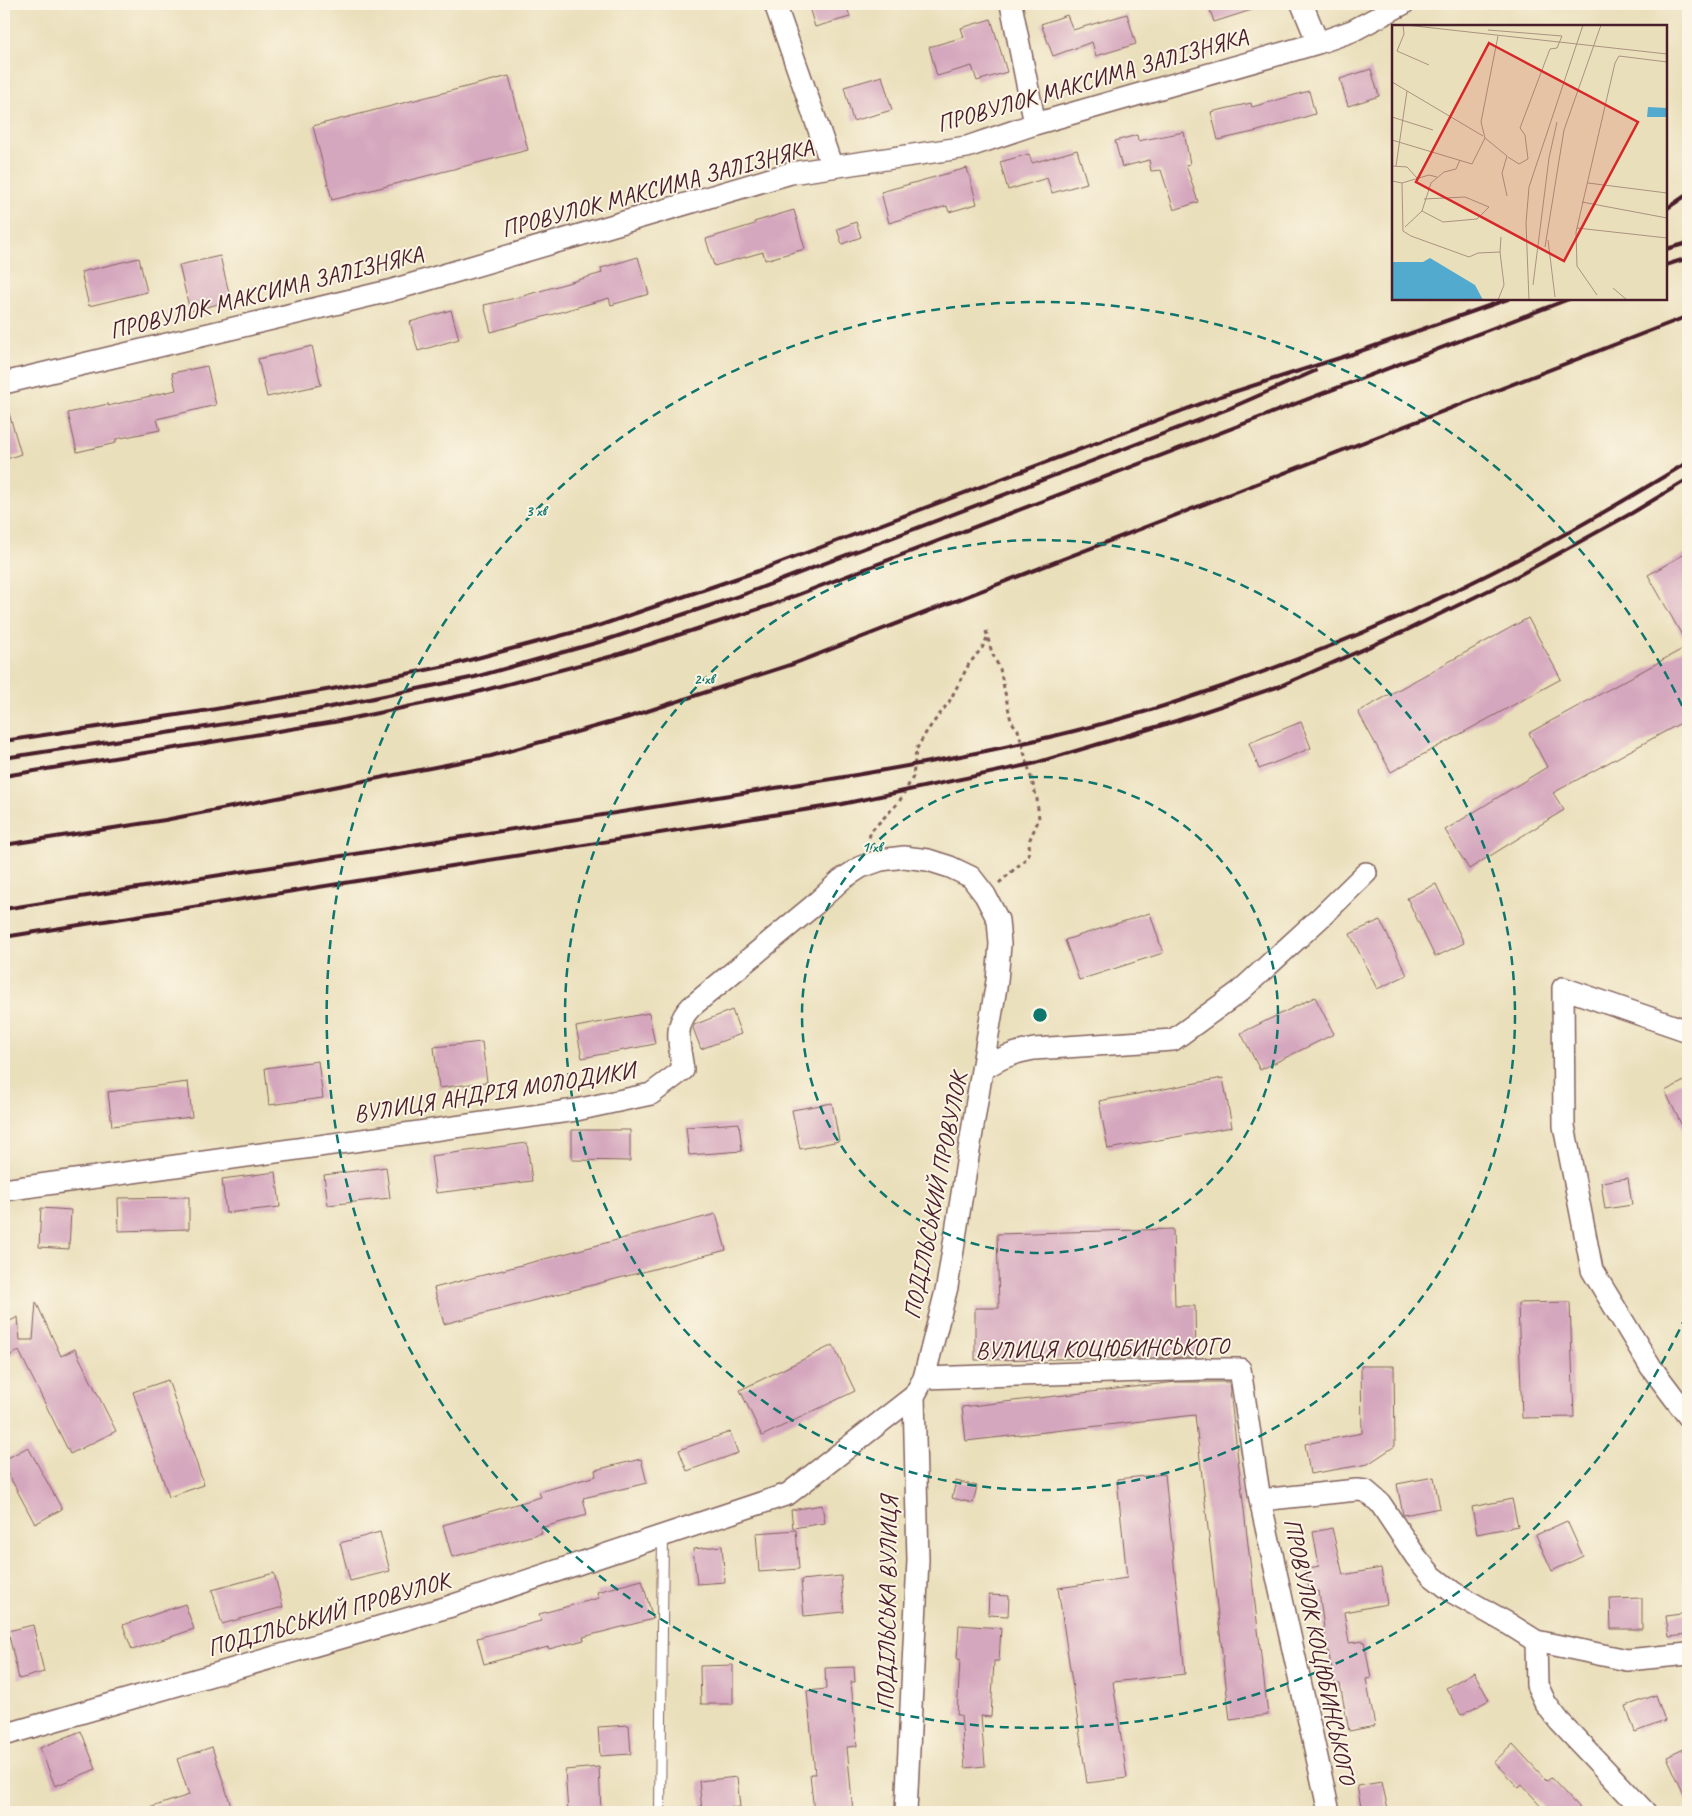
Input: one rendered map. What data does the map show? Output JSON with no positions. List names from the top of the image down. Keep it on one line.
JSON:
{"streets":{"street":["ПРОВУЛОК МАКСИМА ЗАЛІЗНЯКА","ВУЛИЦЯ АНДРІЯ МОЛОДИКИ","ПОДІЛЬСЬКИЙ ПРОВУЛОК","ВУЛИЦЯ КОЦЮБИНСЬКОГО","ПОДІЛЬСЬКА ВУЛИЦЯ","ПРОВУЛОК КОЦЮБИНСЬКОГО"]},"crossings":[["ВУЛИЦЯ АНДРІЯ МОЛОДИКИ","ПОДІЛЬСЬКИЙ ПРОВУЛОК"],["ПОДІЛЬСЬКИЙ ПРОВУЛОК","ВУЛИЦЯ КОЦЮБИНСЬКОГО"],["ПОДІЛЬСЬКИЙ ПРОВУЛОК","ПОДІЛЬСЬКА ВУЛИЦЯ"],["ВУЛИЦЯ КОЦЮБИНСЬКОГО","ПРОВУЛОК КОЦЮБИНСЬКОГО"]],"rings":["3 хв","2 хв","1 хв"]}
